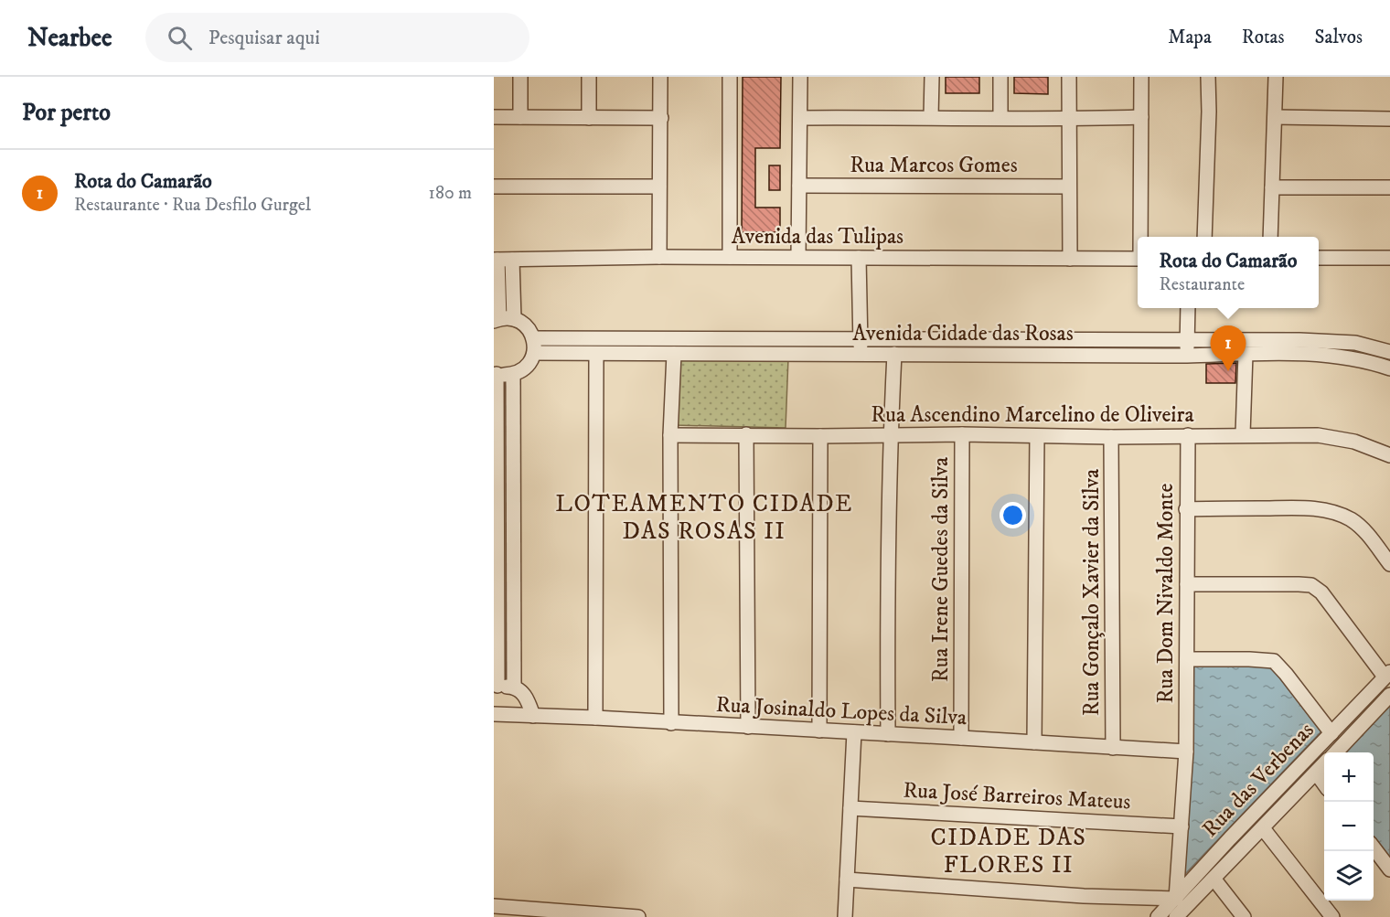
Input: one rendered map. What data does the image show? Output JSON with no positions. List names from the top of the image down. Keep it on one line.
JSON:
{"streets":{"street":["Rua Marcos Gomes","Avenida das Tulipas","Avenida Cidade das Rosas","Rua Ascendino Marcelino de Oliveira","Rua Irene Guedes da Silva","Rua Gonçalo Xavier da Silva","Rua Dom Nivaldo Monte","Rua Josinaldo Lopes da Silva","Rua das Verbenas","Rua José Barreiros Mateus"]},"crossings":[["Rua Ascendino Marcelino de Oliveira","Rua Irene Guedes da Silva"],["Rua Ascendino Marcelino de Oliveira","Rua Gonçalo Xavier da Silva"],["Rua Ascendino Marcelino de Oliveira","Rua Dom Nivaldo Monte"],["Rua Irene Guedes da Silva","Rua Josinaldo Lopes da Silva"],["Rua Gonçalo Xavier da Silva","Rua Josinaldo Lopes da Silva"],["Rua Dom Nivaldo Monte","Rua Josinaldo Lopes da Silva"],["Rua Dom Nivaldo Monte","Rua das Verbenas"],["Rua Dom Nivaldo Monte","Rua José Barreiros Mateus"]],"districts":["LOTEAMENTO CIDADE DAS ROSAS II","CIDADE DAS FLORES II"],"page":{"header":"Nearbee","search":"Pesquisar aqui","nav":["Mapa","Rotas","Salvos"],"heading":"Por perto","list":[{"mark":"1","name":"Rota do Camarão","note":"Restaurante · Rua Desfilo Gurgel","value":"180 m"}],"popup":["Rota do Camarão","Restaurante"],"pins":"1","map_buttons":["+","−"]}}
